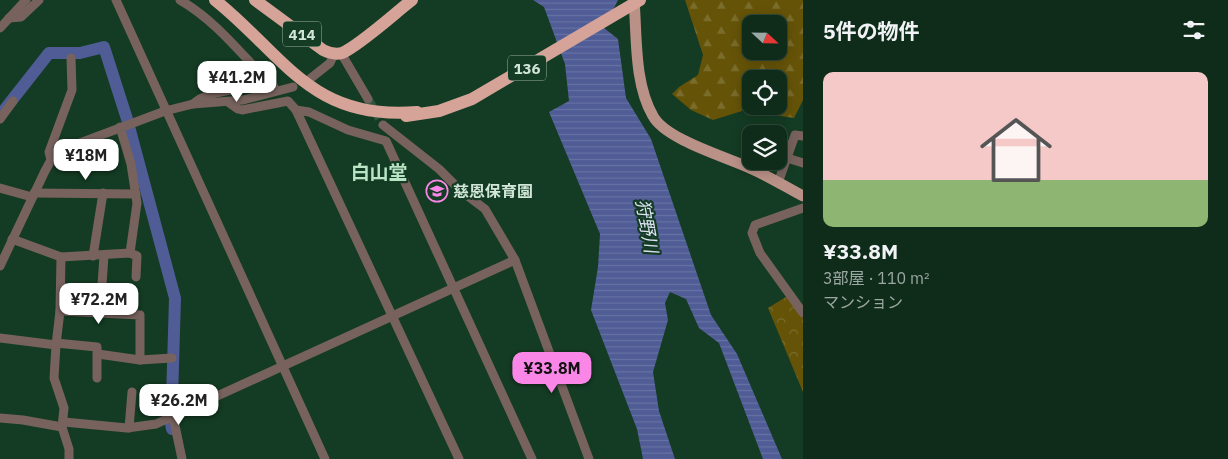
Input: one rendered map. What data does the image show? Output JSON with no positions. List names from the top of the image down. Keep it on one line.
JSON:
{"streets":{"highway":["414","136"]},"districts":["白山堂"],"water":["狩野川"],"places":{"school or university":["慈恩保育園"]},"north":"right","page":{"heading":"5件の物件","list":[{"name":"¥33.8M","note":"3部屋 · 110 m² · マンション"}],"price":["¥41.2M","¥18M","¥72.2M","¥33.8M","¥26.2M"]}}
